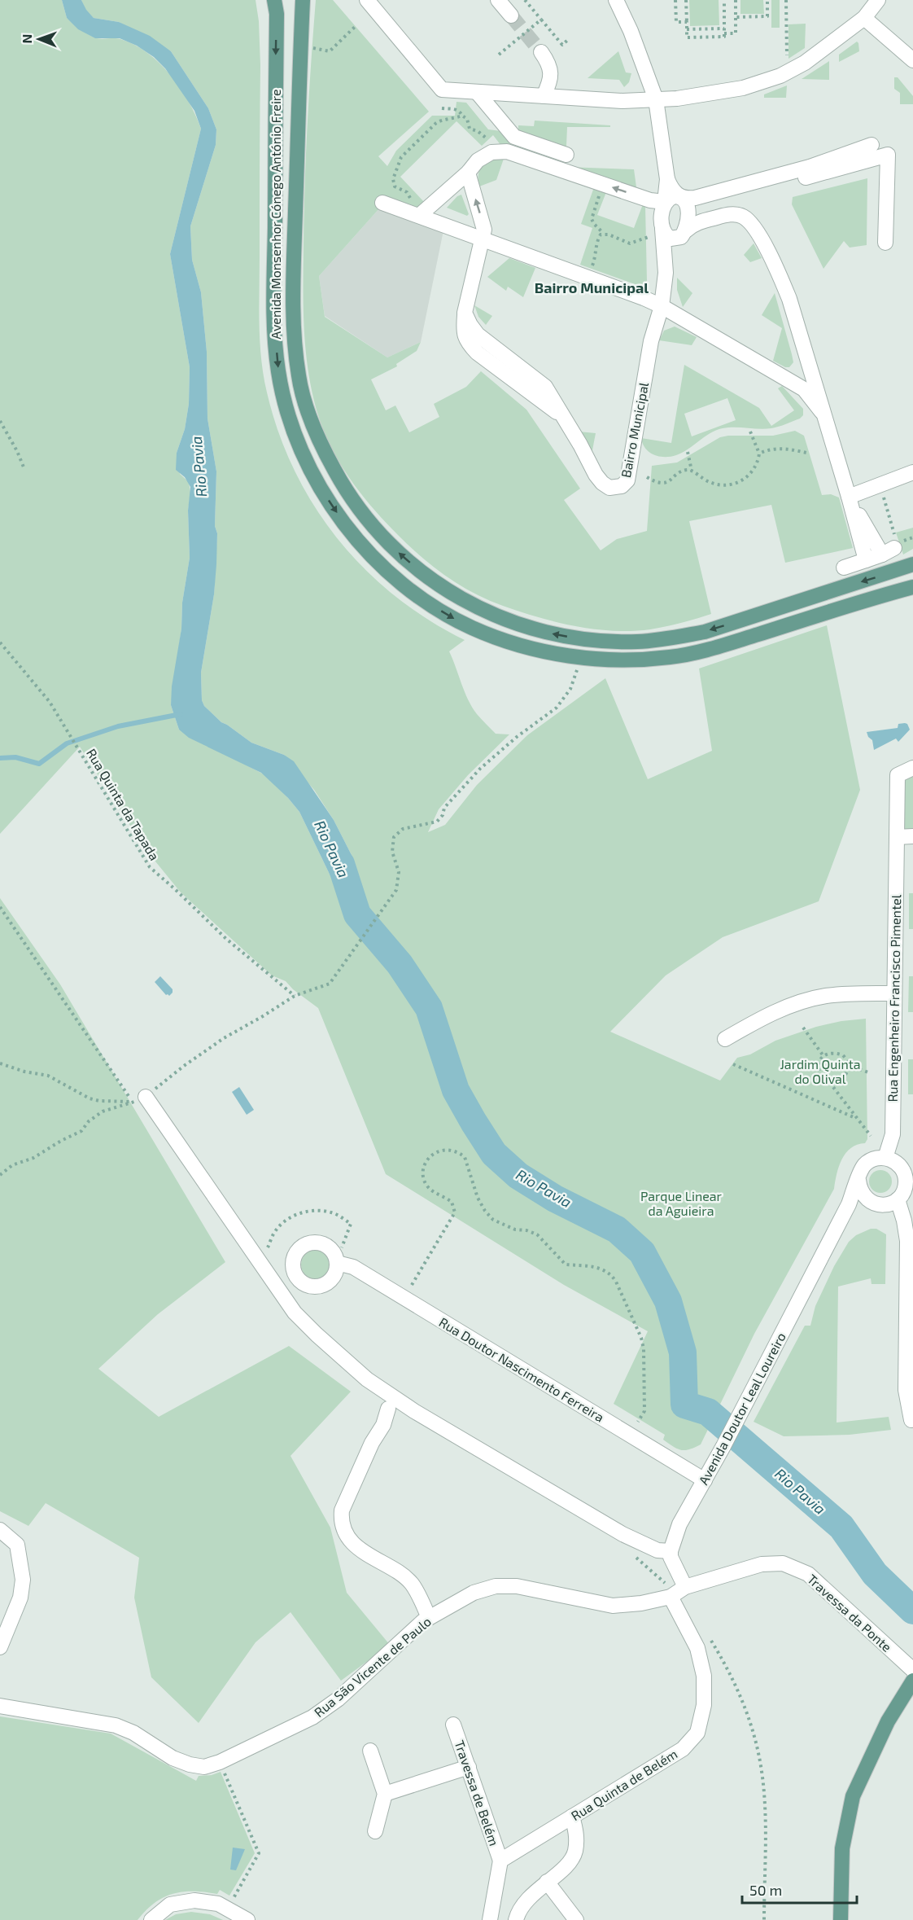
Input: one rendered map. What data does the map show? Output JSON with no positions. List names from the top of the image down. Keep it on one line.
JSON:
{"streets":{"main road":["Avenida Monsenhor Cónego António Freire"],"street":["Bairro Municipal","Rua Engenheiro Francisco Pimentel","Rua Doutor Nascimento Ferreira","Avenida Doutor Leal Loureiro","Travessa da Ponte","Rua São Vicente de Paulo","Rua Quinta de Belém","Travessa de Belém"],"path":["Rua Quinta da Tapada"]},"crossings":[["Rua Engenheiro Francisco Pimentel","Avenida Doutor Leal Loureiro"],["Rua Doutor Nascimento Ferreira","Avenida Doutor Leal Loureiro"],["Travessa da Ponte","Rua São Vicente de Paulo"],["Travessa da Ponte","Rua Quinta de Belém"],["Rua São Vicente de Paulo","Rua Quinta de Belém"],["Rua Quinta de Belém","Travessa de Belém"]],"districts":["Bairro Municipal"],"water":["Rio Pavia"],"parks":["Jardim Quinta do Olival","Parque Linear da Aguieira"],"scale_bar":"50 m","north":"left"}
